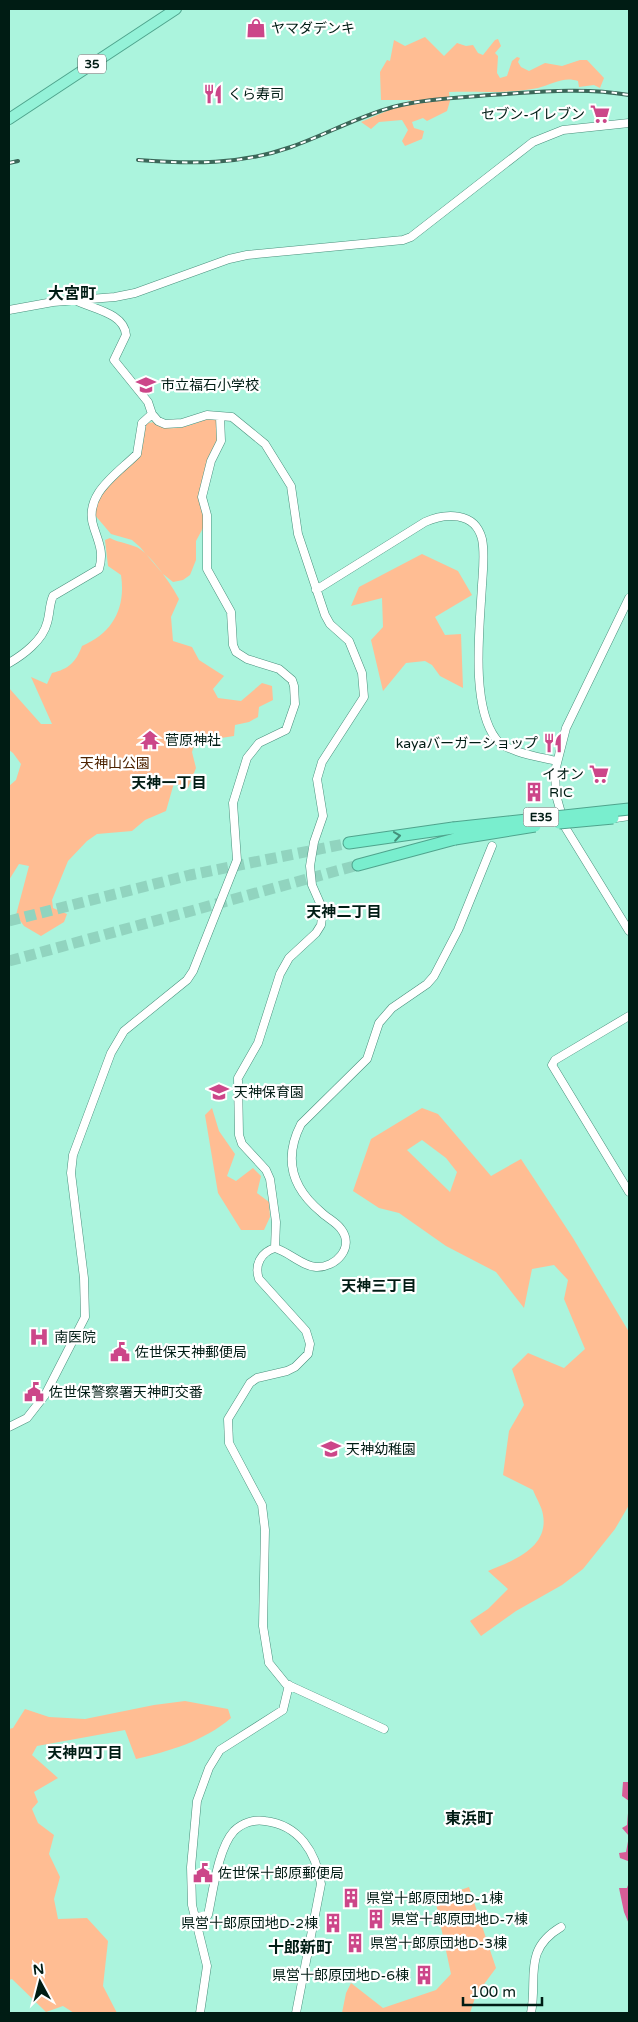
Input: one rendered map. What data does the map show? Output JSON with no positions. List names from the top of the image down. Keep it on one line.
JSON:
{"streets":{"highway":["35","E35"]},"districts":["大宮町","天神一丁目","天神二丁目","天神三丁目","天神四丁目","東浜町","十郎新町"],"parks":["天神山公園"],"places":{"shop":["ヤマダデンキ"],"restaurant":["くら寿司","kayaバーガーショップ"],"supermarket":["セブン-イレブン","イオン"],"school or university":["市立福石小学校","天神保育園","天神幼稚園"],"temple":["菅原神社"],"building":["RIC","県営十郎原団地D-1棟","県営十郎原団地D-7棟","県営十郎原団地D-2棟","県営十郎原団地D-3棟","県営十郎原団地D-6棟"],"hospital":["南医院"],"public building":["佐世保天神郵便局","佐世保警察署天神町交番","佐世保十郎原郵便局"]},"scale_bar":"100 m","north":"top"}
